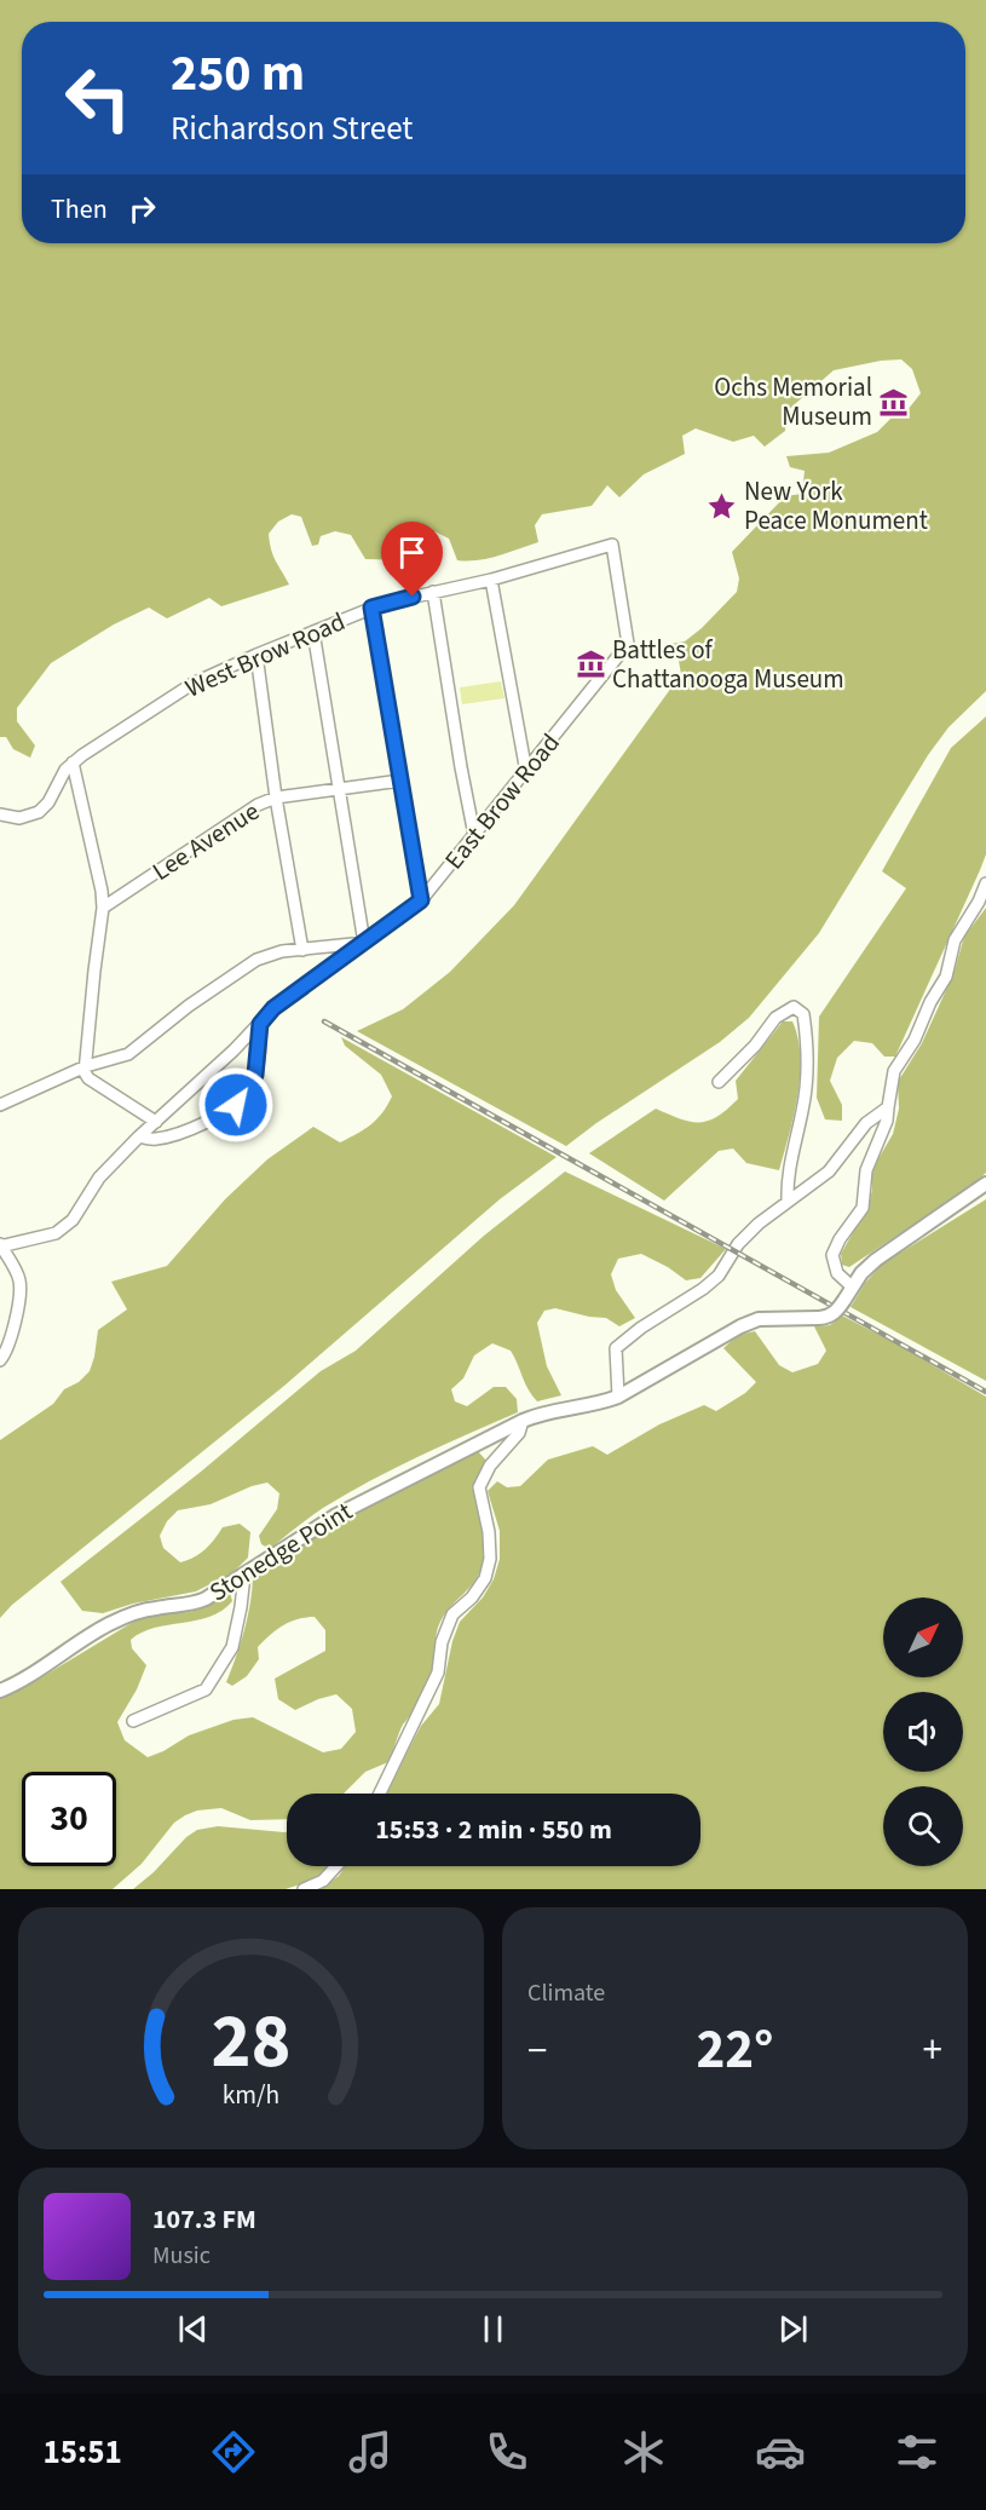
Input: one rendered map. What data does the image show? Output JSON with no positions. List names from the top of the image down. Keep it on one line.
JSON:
{"streets":{"main road":["Stonedge Point"],"street":["West Brow Road","East Brow Road","Lee Avenue"]},"crossings":[["West Brow Road","East Brow Road"]],"places":{"museum":["Ochs Memorial Museum","Battles of Chattanooga Museum"],"place":["New York Peace Monument"]},"north":"top right","page":{"turn":["250 m","Richardson Street"],"then":"Then","limit":"30","trip":"15:53 · 2 min · 550 m","tile":"Climate","heat":["−","22°","+"],"song":["107.3 FM","Music"],"tabs":"15:51","gauge":["28","km/h"]}}
